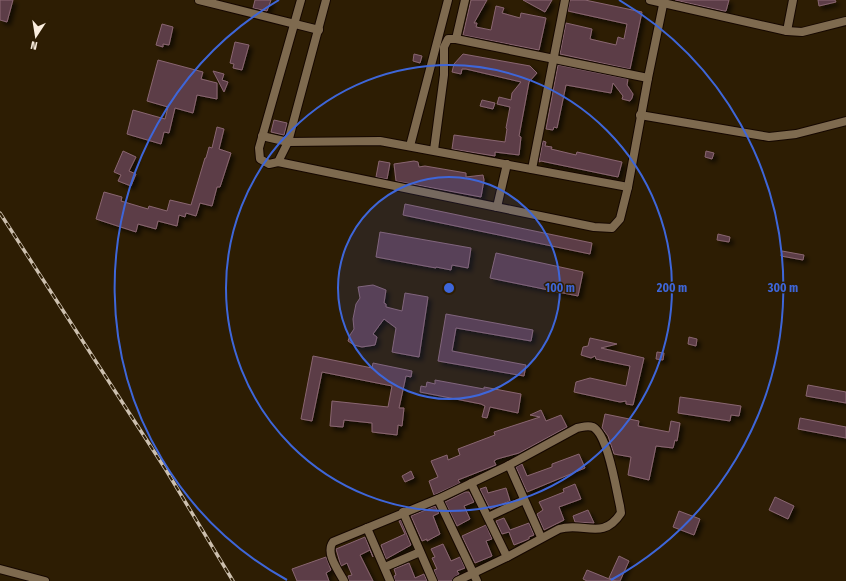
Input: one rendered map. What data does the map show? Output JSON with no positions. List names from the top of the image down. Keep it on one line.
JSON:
{"north":"bottom","rings":["100 m","200 m","300 m"]}
